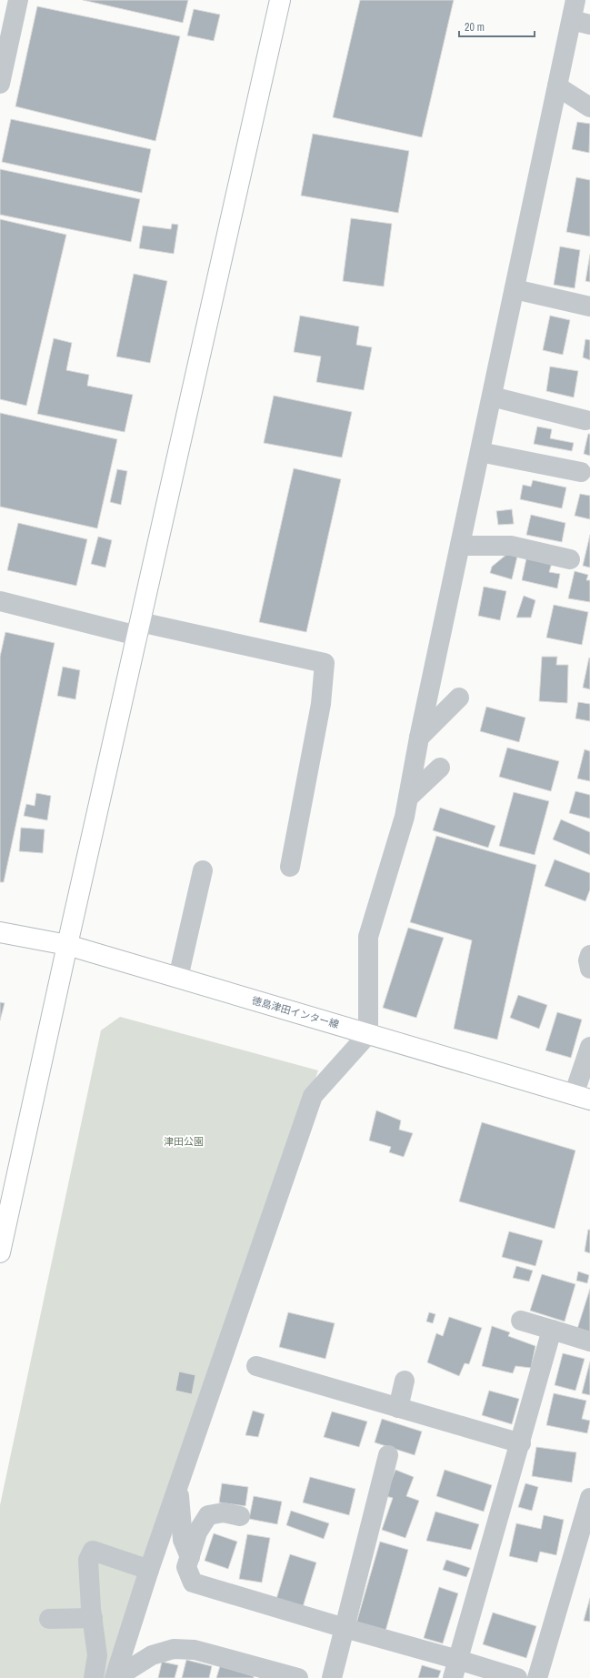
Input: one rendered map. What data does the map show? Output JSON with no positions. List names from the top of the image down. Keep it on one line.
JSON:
{"streets":{"street":["徳島津田インター線"]},"parks":["津田公園"],"scale_bar":"20 m"}
